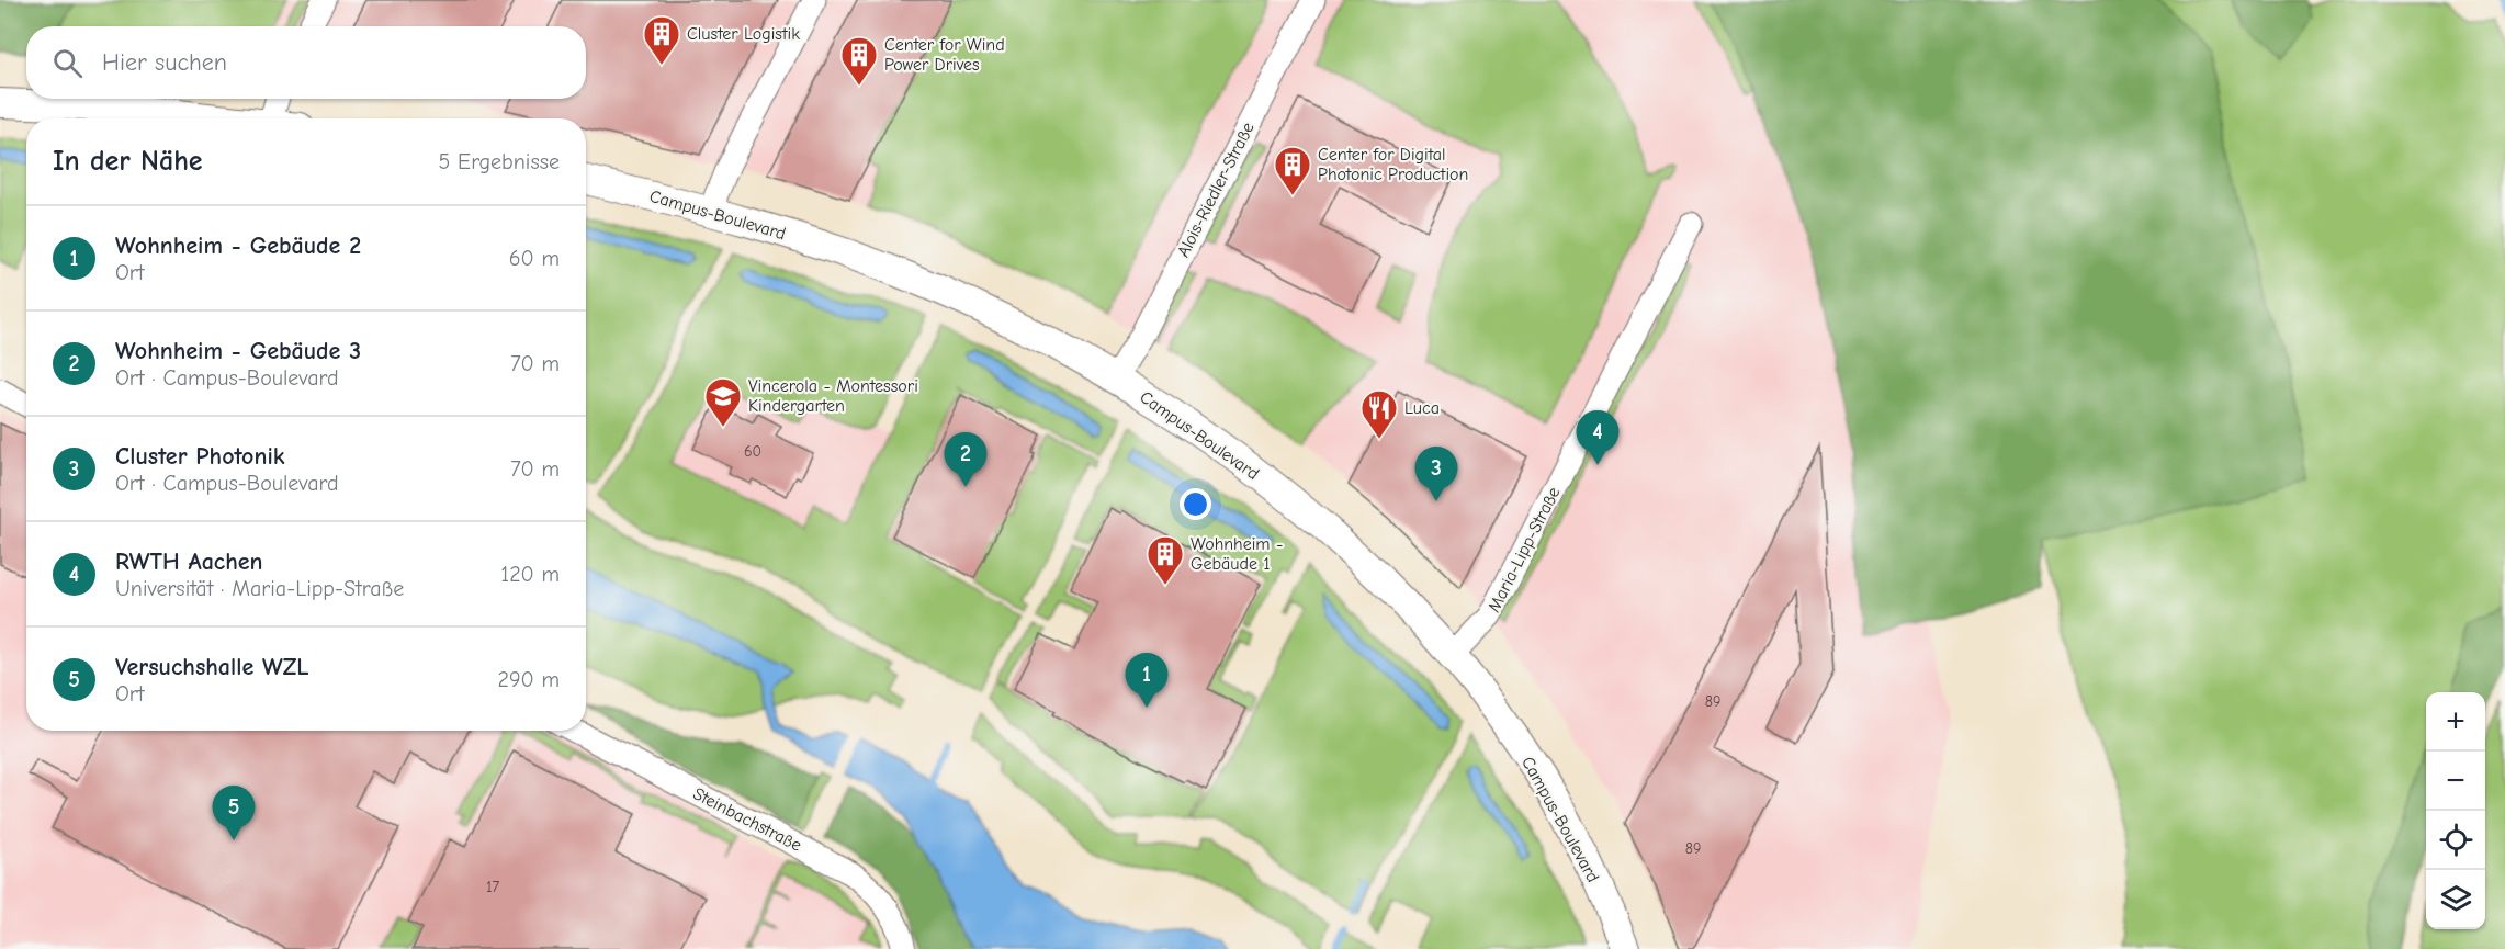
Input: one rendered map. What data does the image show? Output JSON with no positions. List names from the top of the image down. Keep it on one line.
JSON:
{"streets":{"street":["Alois-Riedler-Straße","Campus-Boulevard","Maria-Lipp-Straße","Steinbachstraße"]},"crossings":[["Alois-Riedler-Straße","Campus-Boulevard"],["Campus-Boulevard","Maria-Lipp-Straße"]],"places":{"building":["Cluster Logistik","Center for Wind Power Drives","Center for Digital Photonic Production","Wohnheim - Gebäude 1"],"school or university":["Vincerola - Montessori Kindergarten"],"restaurant":["Luca"]},"house_numbers":["60","89","89","17"],"page":{"search":"Hier suchen","heading":["In der Nähe","5 Ergebnisse"],"list":[{"mark":"1","name":"Wohnheim - Gebäude 2","note":"Ort","value":"60 m"},{"mark":"2","name":"Wohnheim - Gebäude 3","note":"Ort · Campus-Boulevard","value":"70 m"},{"mark":"3","name":"Cluster Photonik","note":"Ort · Campus-Boulevard","value":"70 m"},{"mark":"4","name":"RWTH Aachen","note":"Universität · Maria-Lipp-Straße","value":"120 m"},{"mark":"5","name":"Versuchshalle WZL","note":"Ort","value":"290 m"}],"pins":["4","2","3","1","5"],"map_buttons":["+","−"]}}
